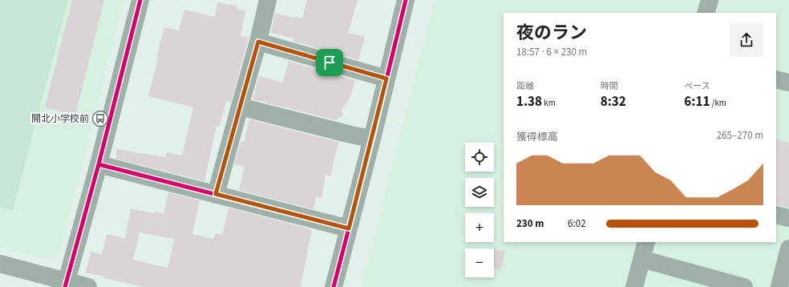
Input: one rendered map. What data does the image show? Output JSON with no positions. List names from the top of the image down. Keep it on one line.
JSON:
{"places":{"bus stop":["開北小学校前"]},"page":{"heading":["夜のラン","18:57 · 6 × 230 m"],"stats":[["距離","1.38 km"],["時間","8:32"],["ペース","6:11 /km"]],"chart":["獲得標高","265–270 m"],"map_buttons":["+","−"],"list":[{"name":"230 m","note":"6:02"}]}}
